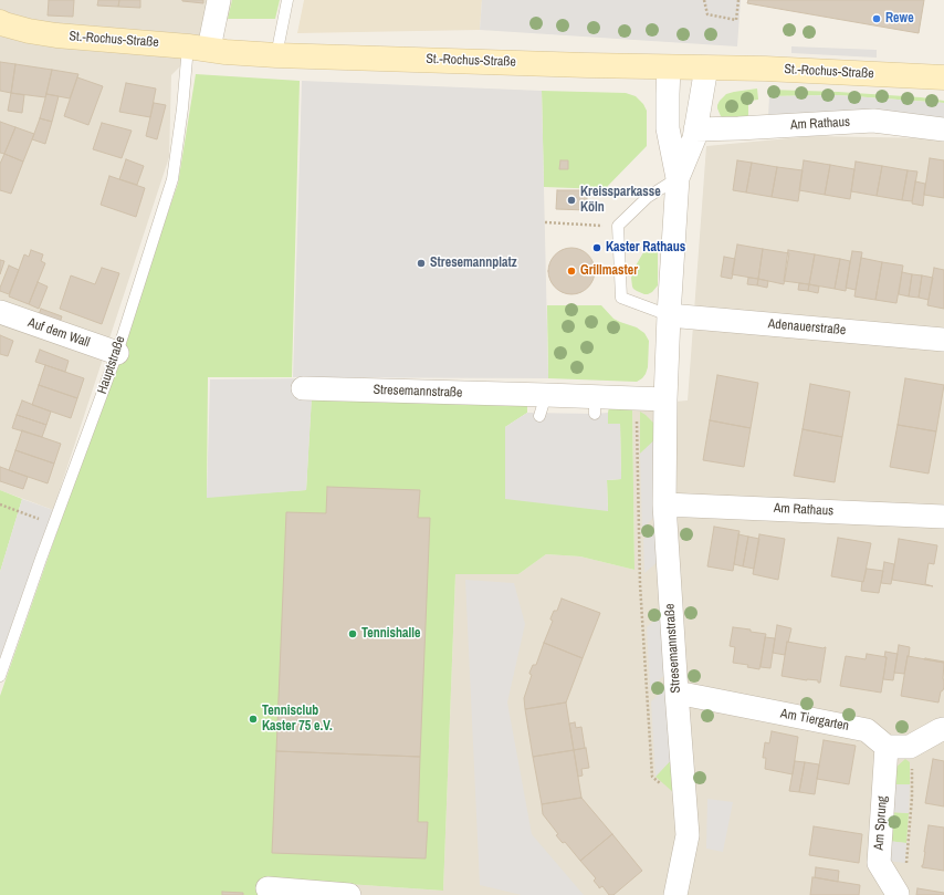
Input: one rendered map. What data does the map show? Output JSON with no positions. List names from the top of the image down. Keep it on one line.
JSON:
{"streets":{"street":["St.-Rochus-Straße","Am Rathaus","Adenauerstraße","Auf dem Wall","Stresemannstraße","Am Tiergarten","Am Sprung"],"lane":["Hauptstraße"]},"crossings":[["St.-Rochus-Straße","Hauptstraße"],["St.-Rochus-Straße","Stresemannstraße"],["Am Rathaus","Stresemannstraße"],["Adenauerstraße","Stresemannstraße"],["Auf dem Wall","Hauptstraße"],["Stresemannstraße","Am Tiergarten"],["Am Tiergarten","Am Sprung"]],"places":["Rewe","Kreissparkasse Köln","Kaster Rathaus","Stresemannplatz","Grillmaster","Tennishalle","Tennisclub Kaster 75 e.V."]}
